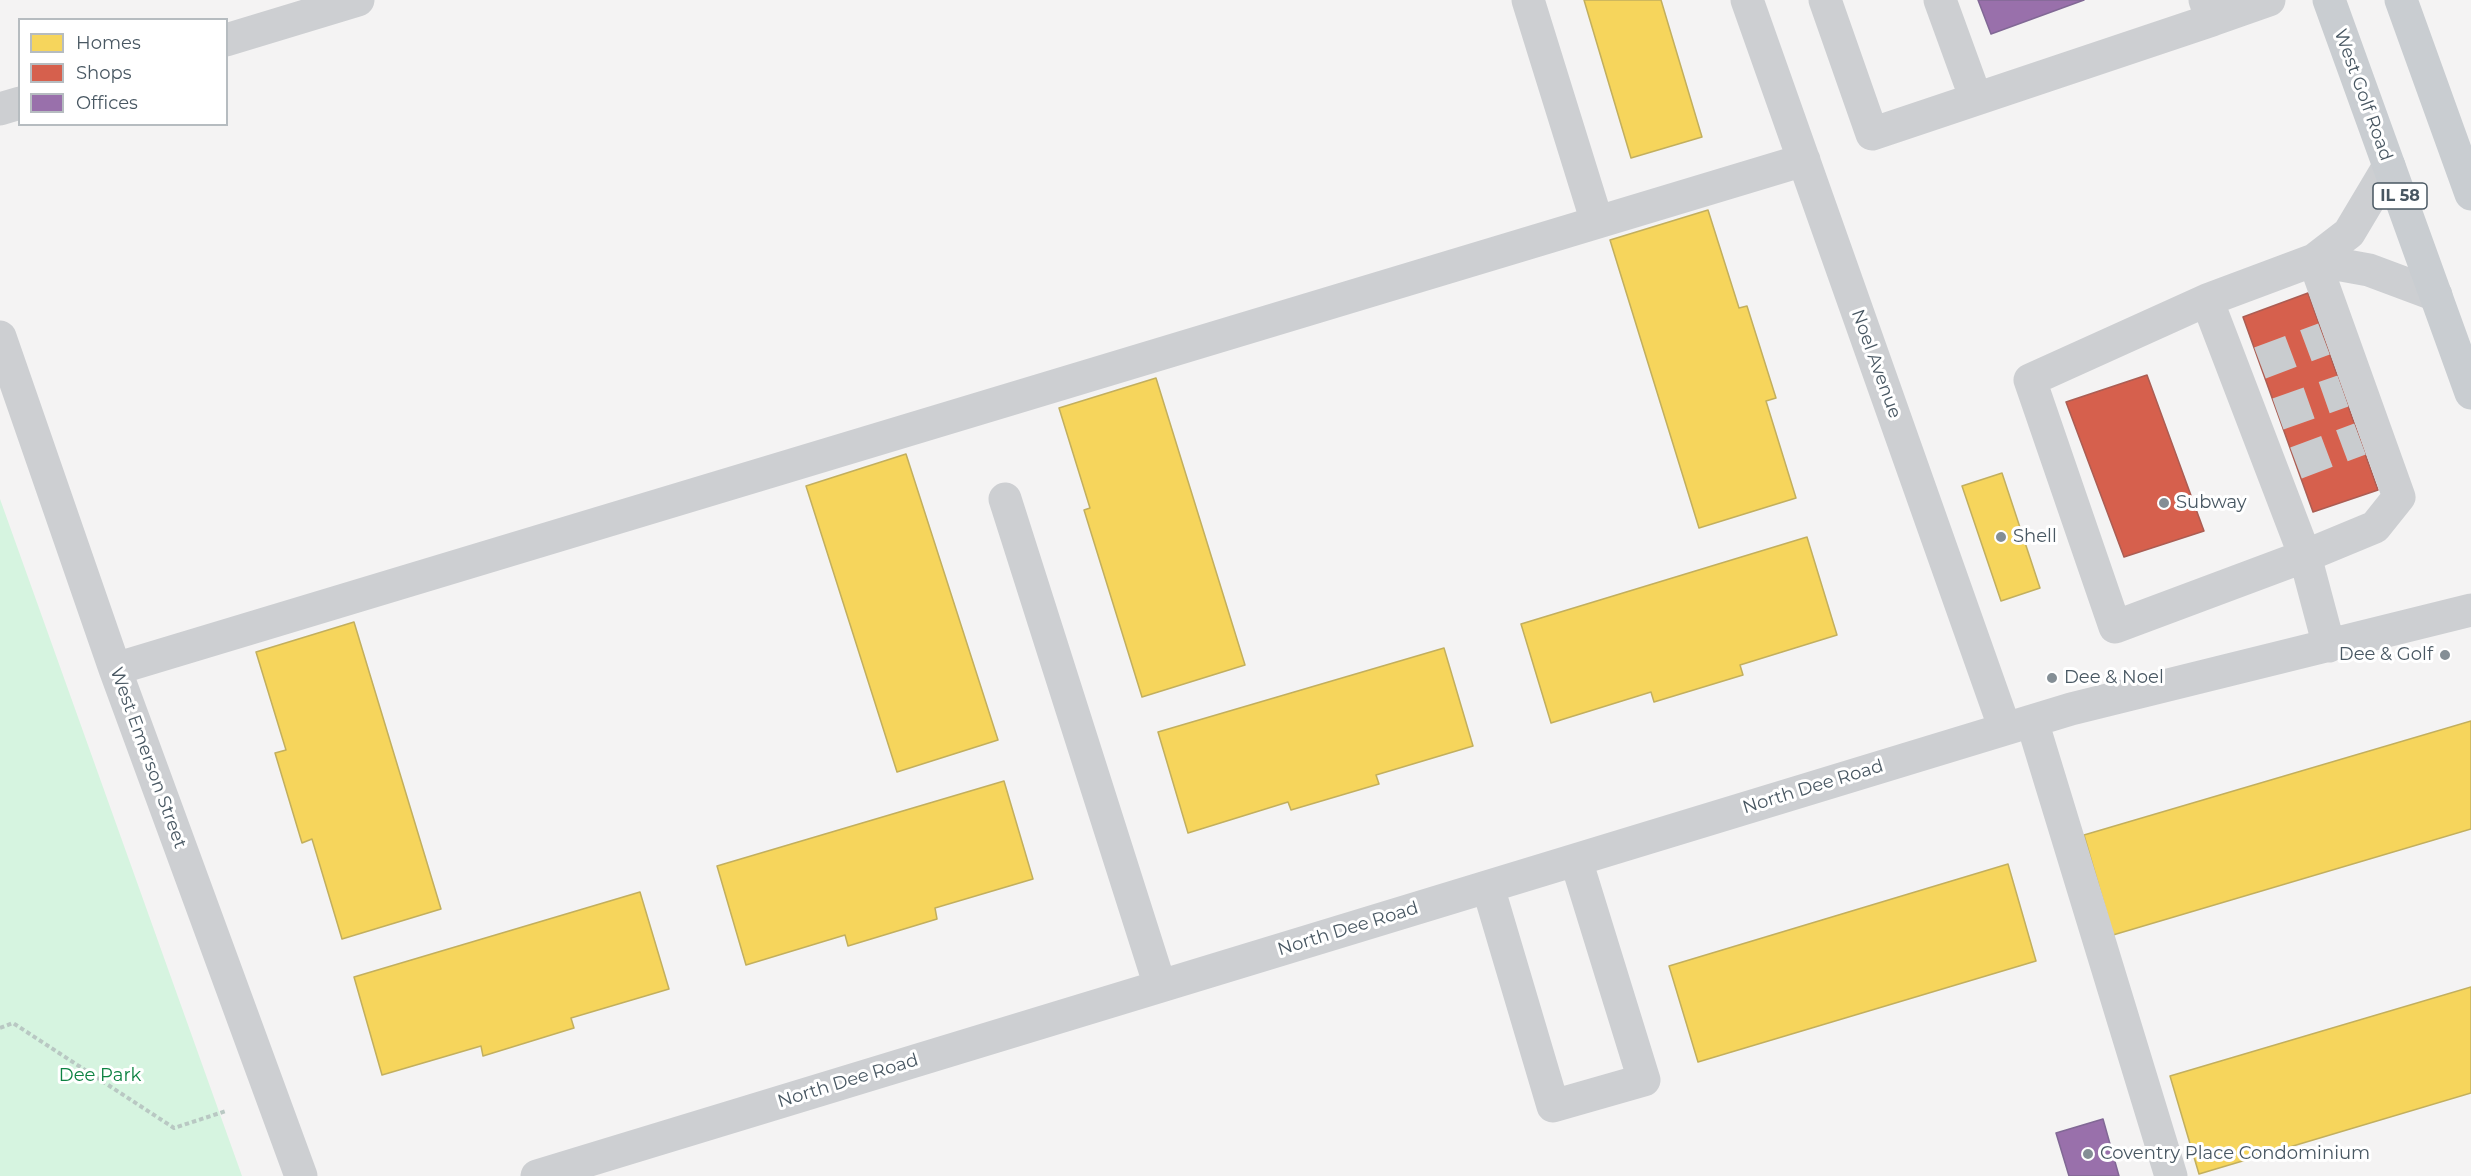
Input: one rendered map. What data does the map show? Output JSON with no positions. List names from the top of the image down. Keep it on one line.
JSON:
{"streets":{"main road":["West Golf Road","IL 58"],"street":["Noel Avenue","West Emerson Street","North Dee Road"]},"crossings":[["Noel Avenue","North Dee Road"]],"parks":["Dee Park"],"places":["Subway","Shell","Dee & Golf","Dee & Noel","Coventry Place Condominium"],"legend":["Homes","Shops","Offices"]}
